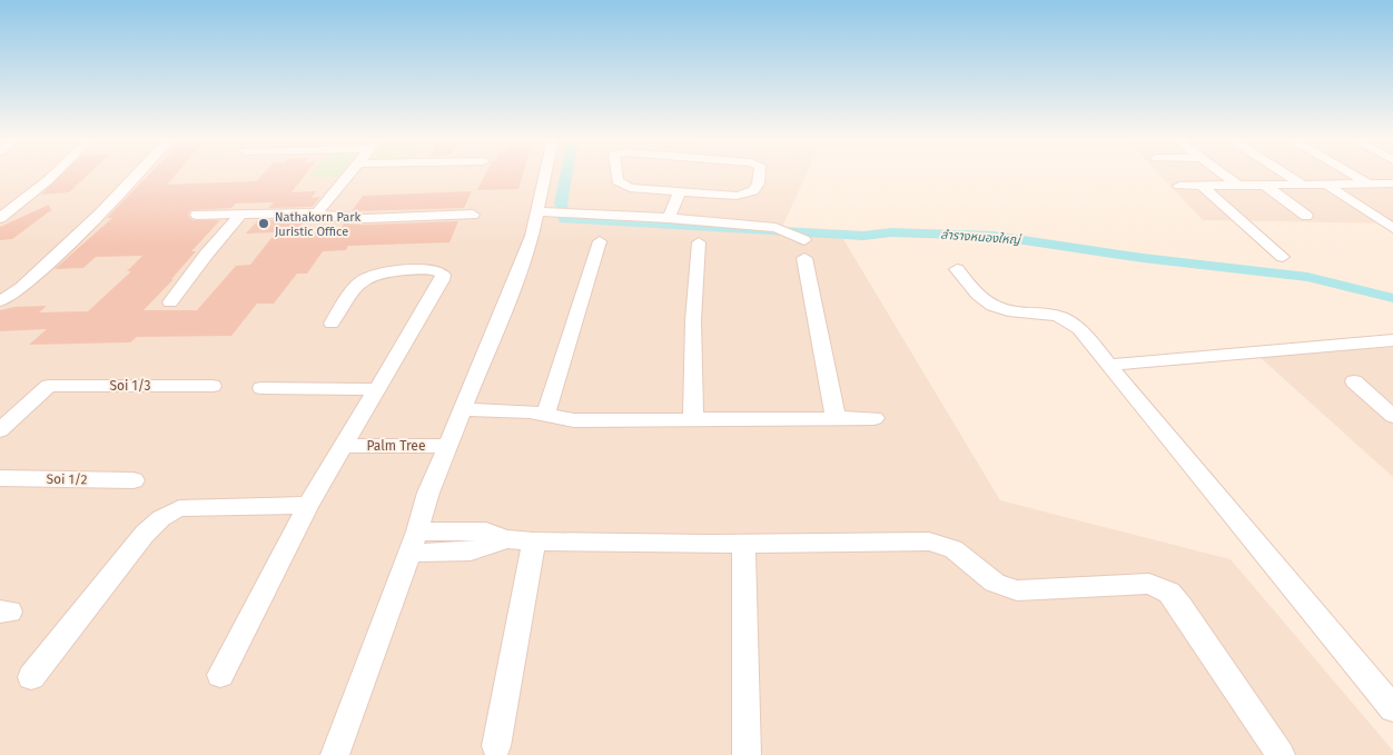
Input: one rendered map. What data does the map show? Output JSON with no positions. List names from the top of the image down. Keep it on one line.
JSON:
{"streets":{"street":["Soi 1/3","Palm Tree","Soi 1/2"]},"water":["ลำรางหนองใหญ่"],"places":["Nathakorn Park Juristic Office"]}
